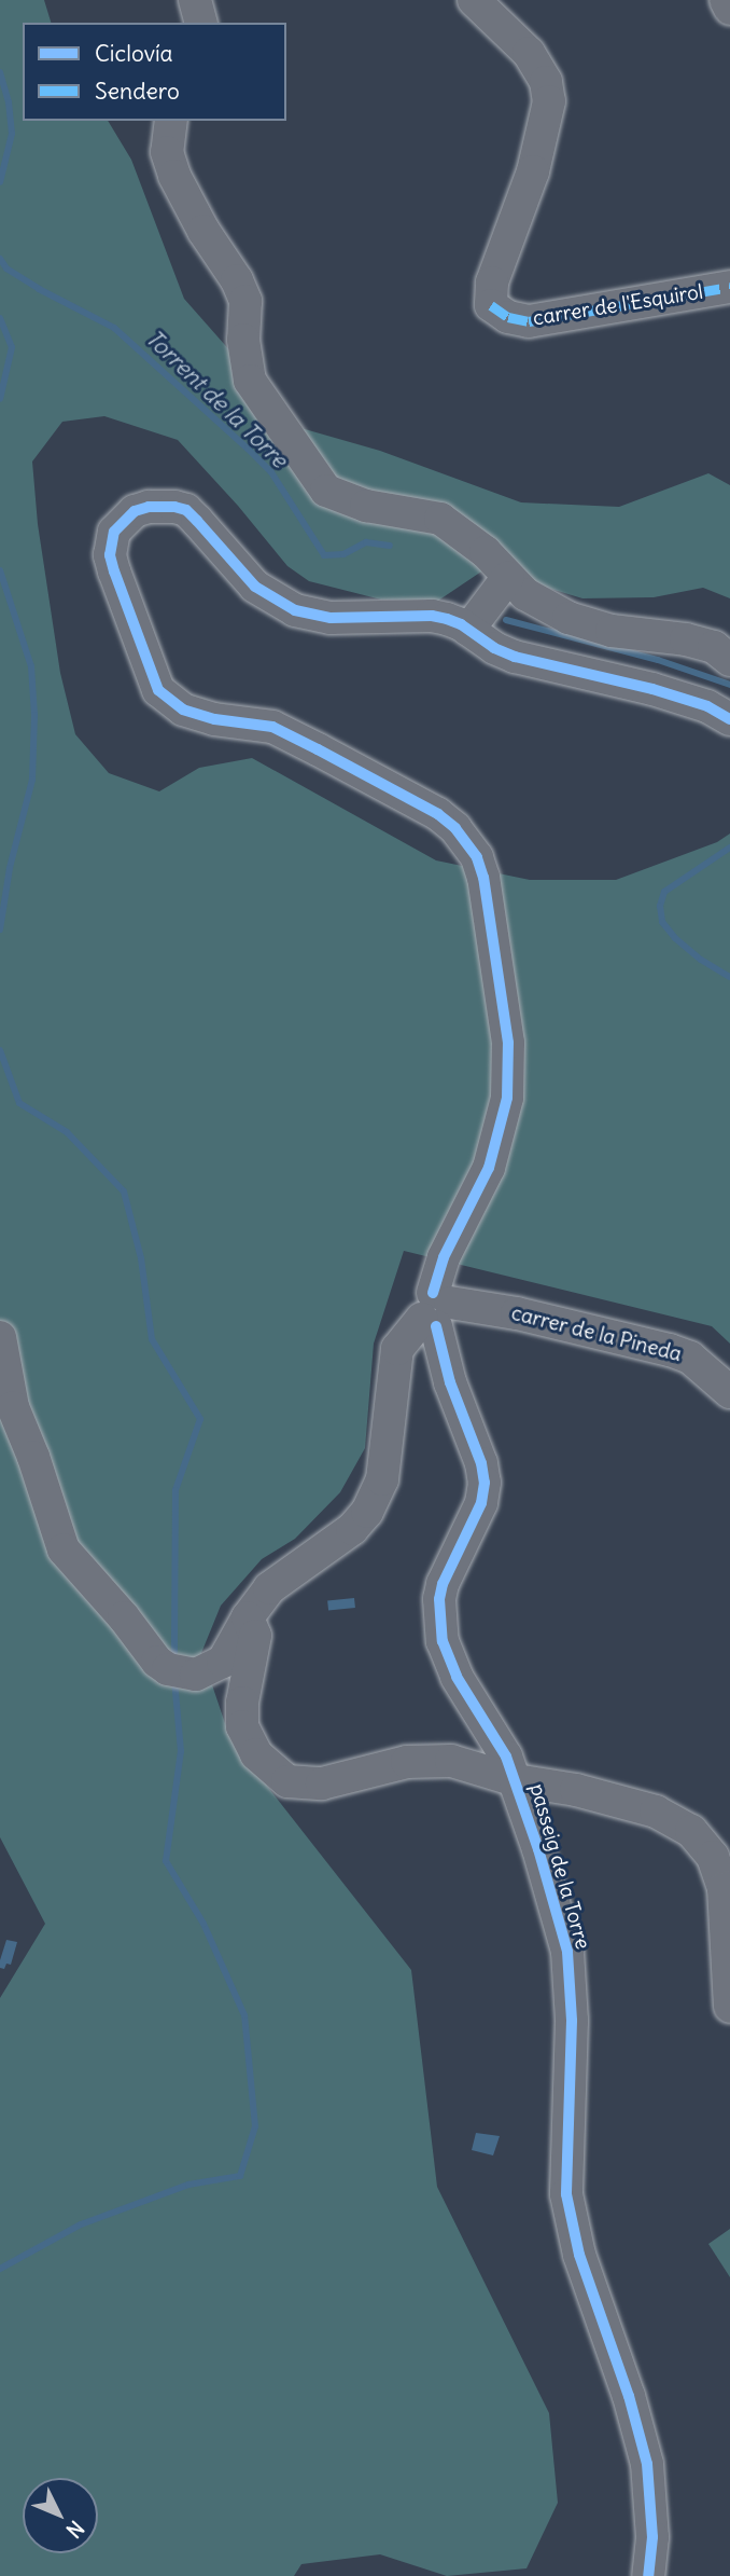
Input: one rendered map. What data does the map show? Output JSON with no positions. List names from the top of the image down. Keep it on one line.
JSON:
{"streets":{"street":["carrer de l'Esquirol","carrer de la Pineda","passeig de la Torre"]},"crossings":[["carrer de la Pineda","passeig de la Torre"]],"water":["Torrent de la Torre"],"legend":["Ciclovía","Sendero"],"north":"bottom right"}
